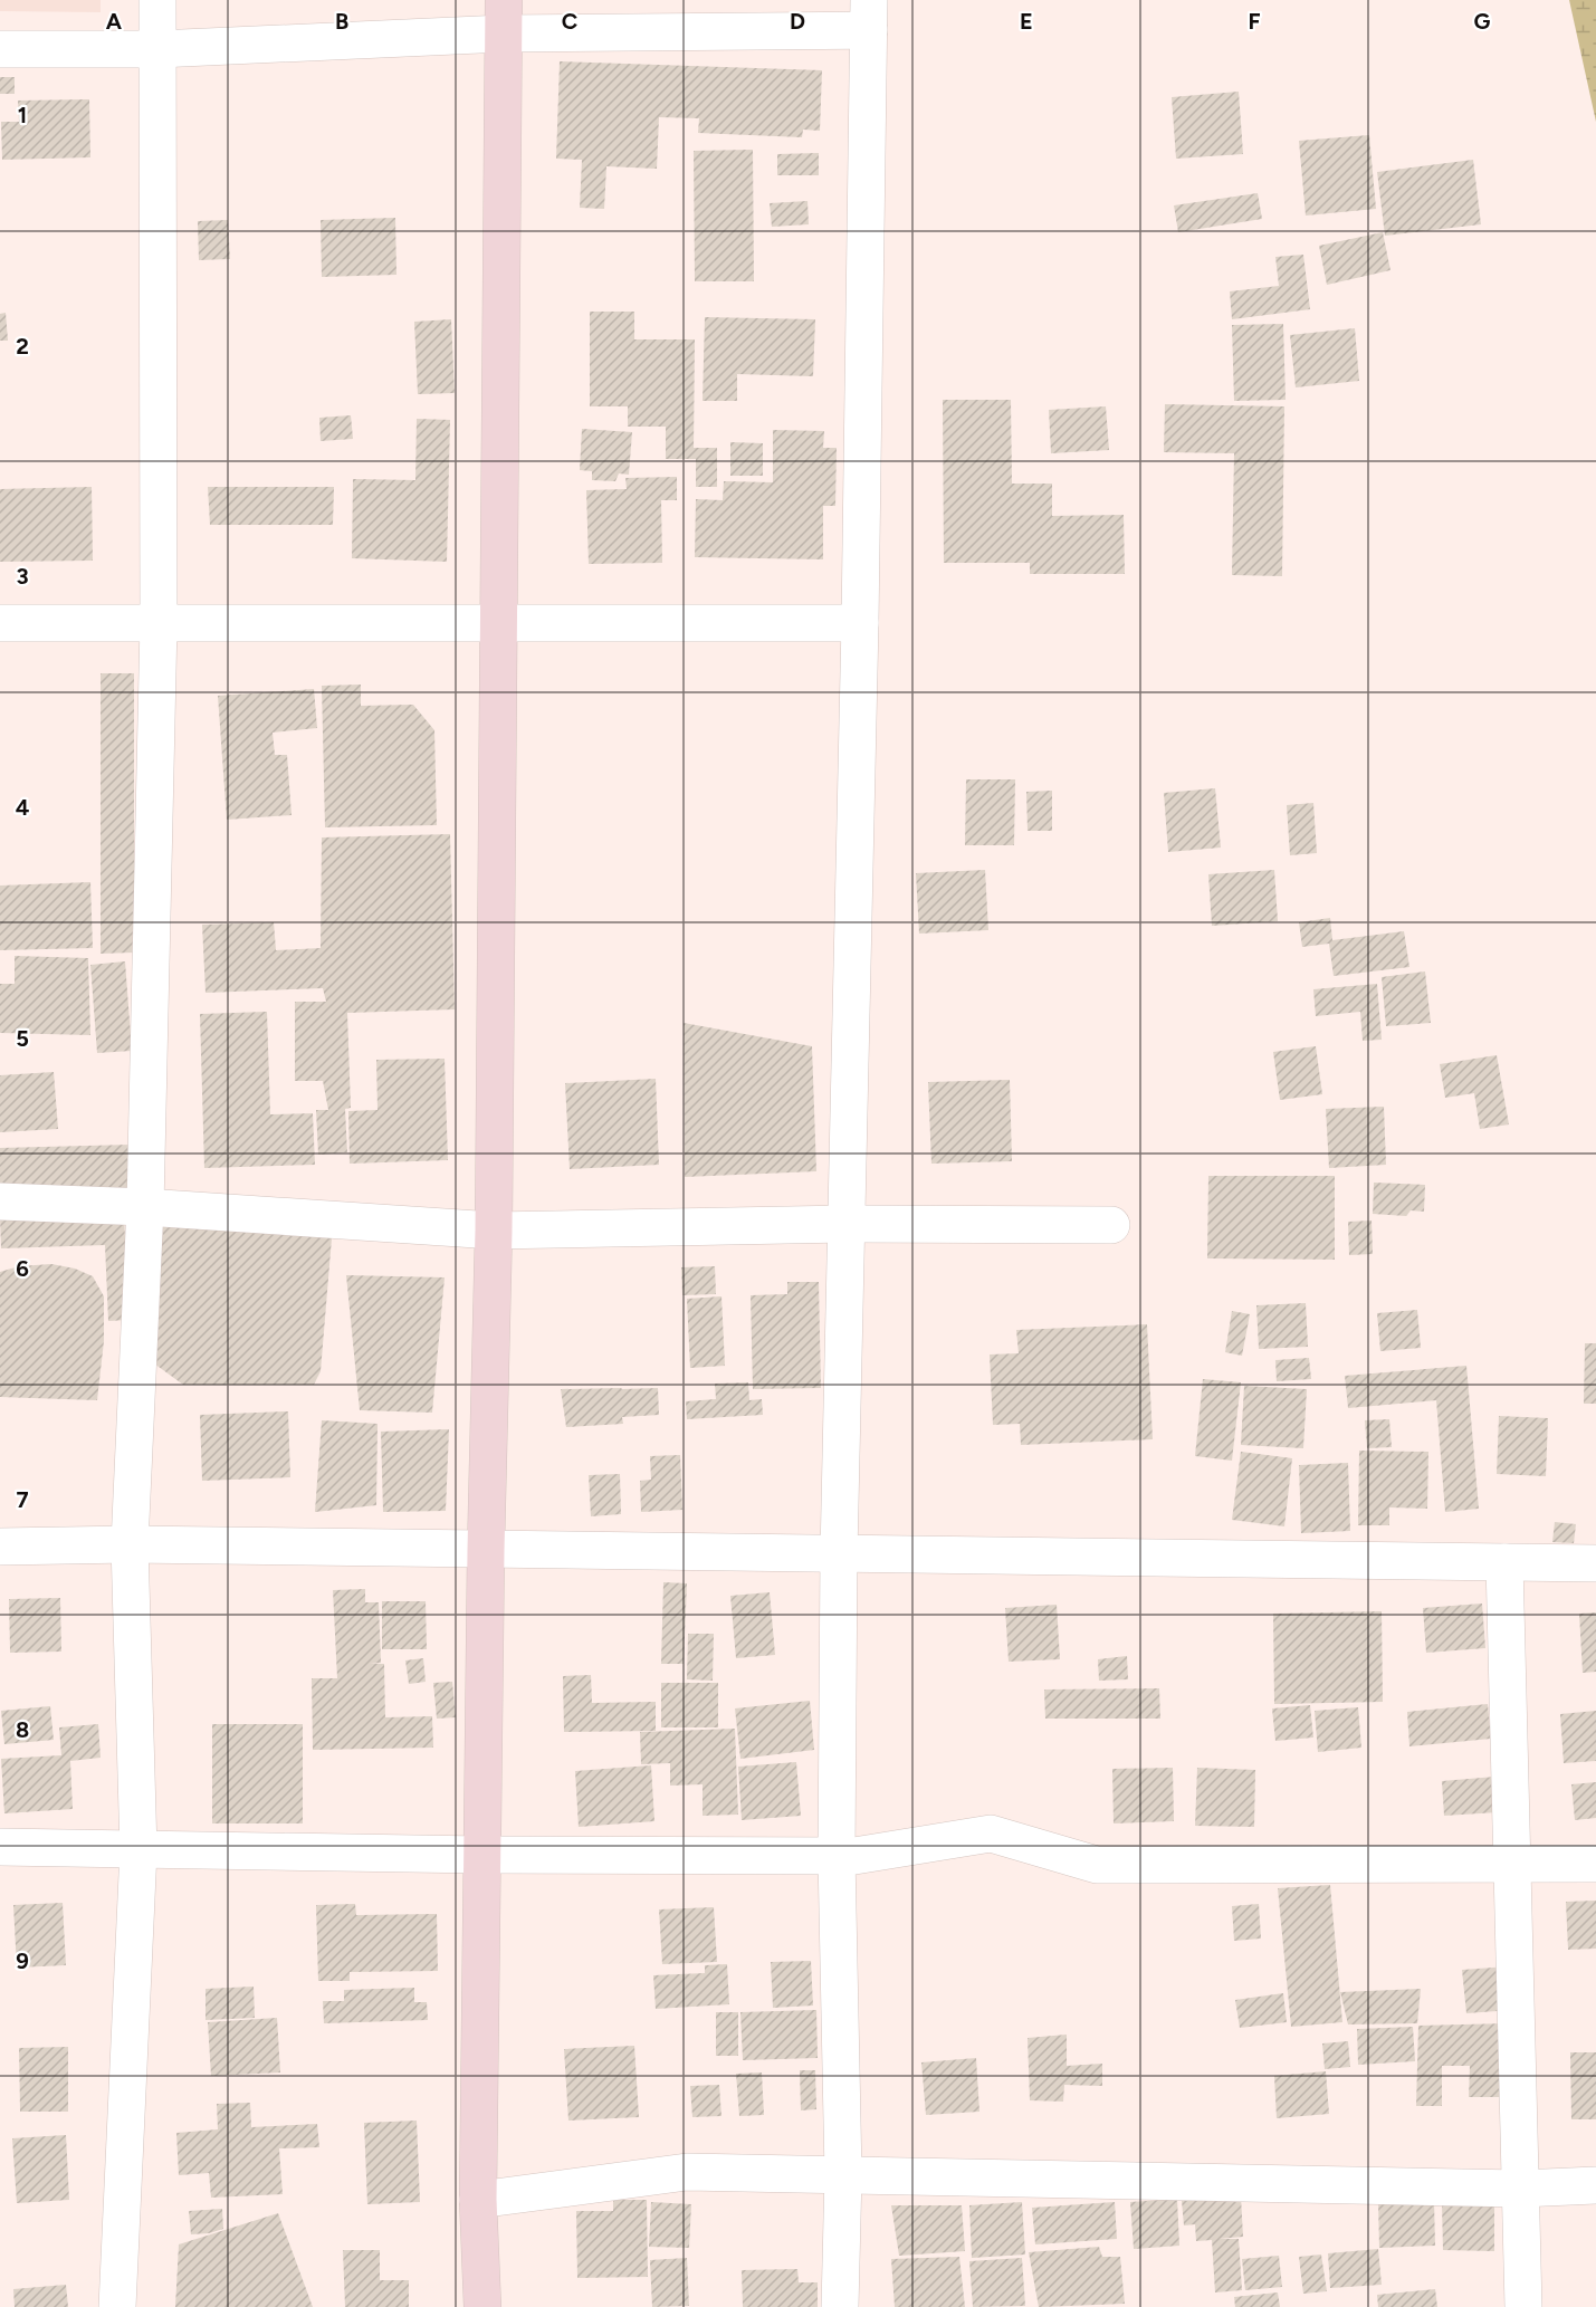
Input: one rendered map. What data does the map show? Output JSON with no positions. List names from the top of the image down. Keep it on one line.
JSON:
{"grid":{"columns":["A","B","C","D","E","F","G"],"rows":["1","2","3","4","5","6","7","8","9"]}}
